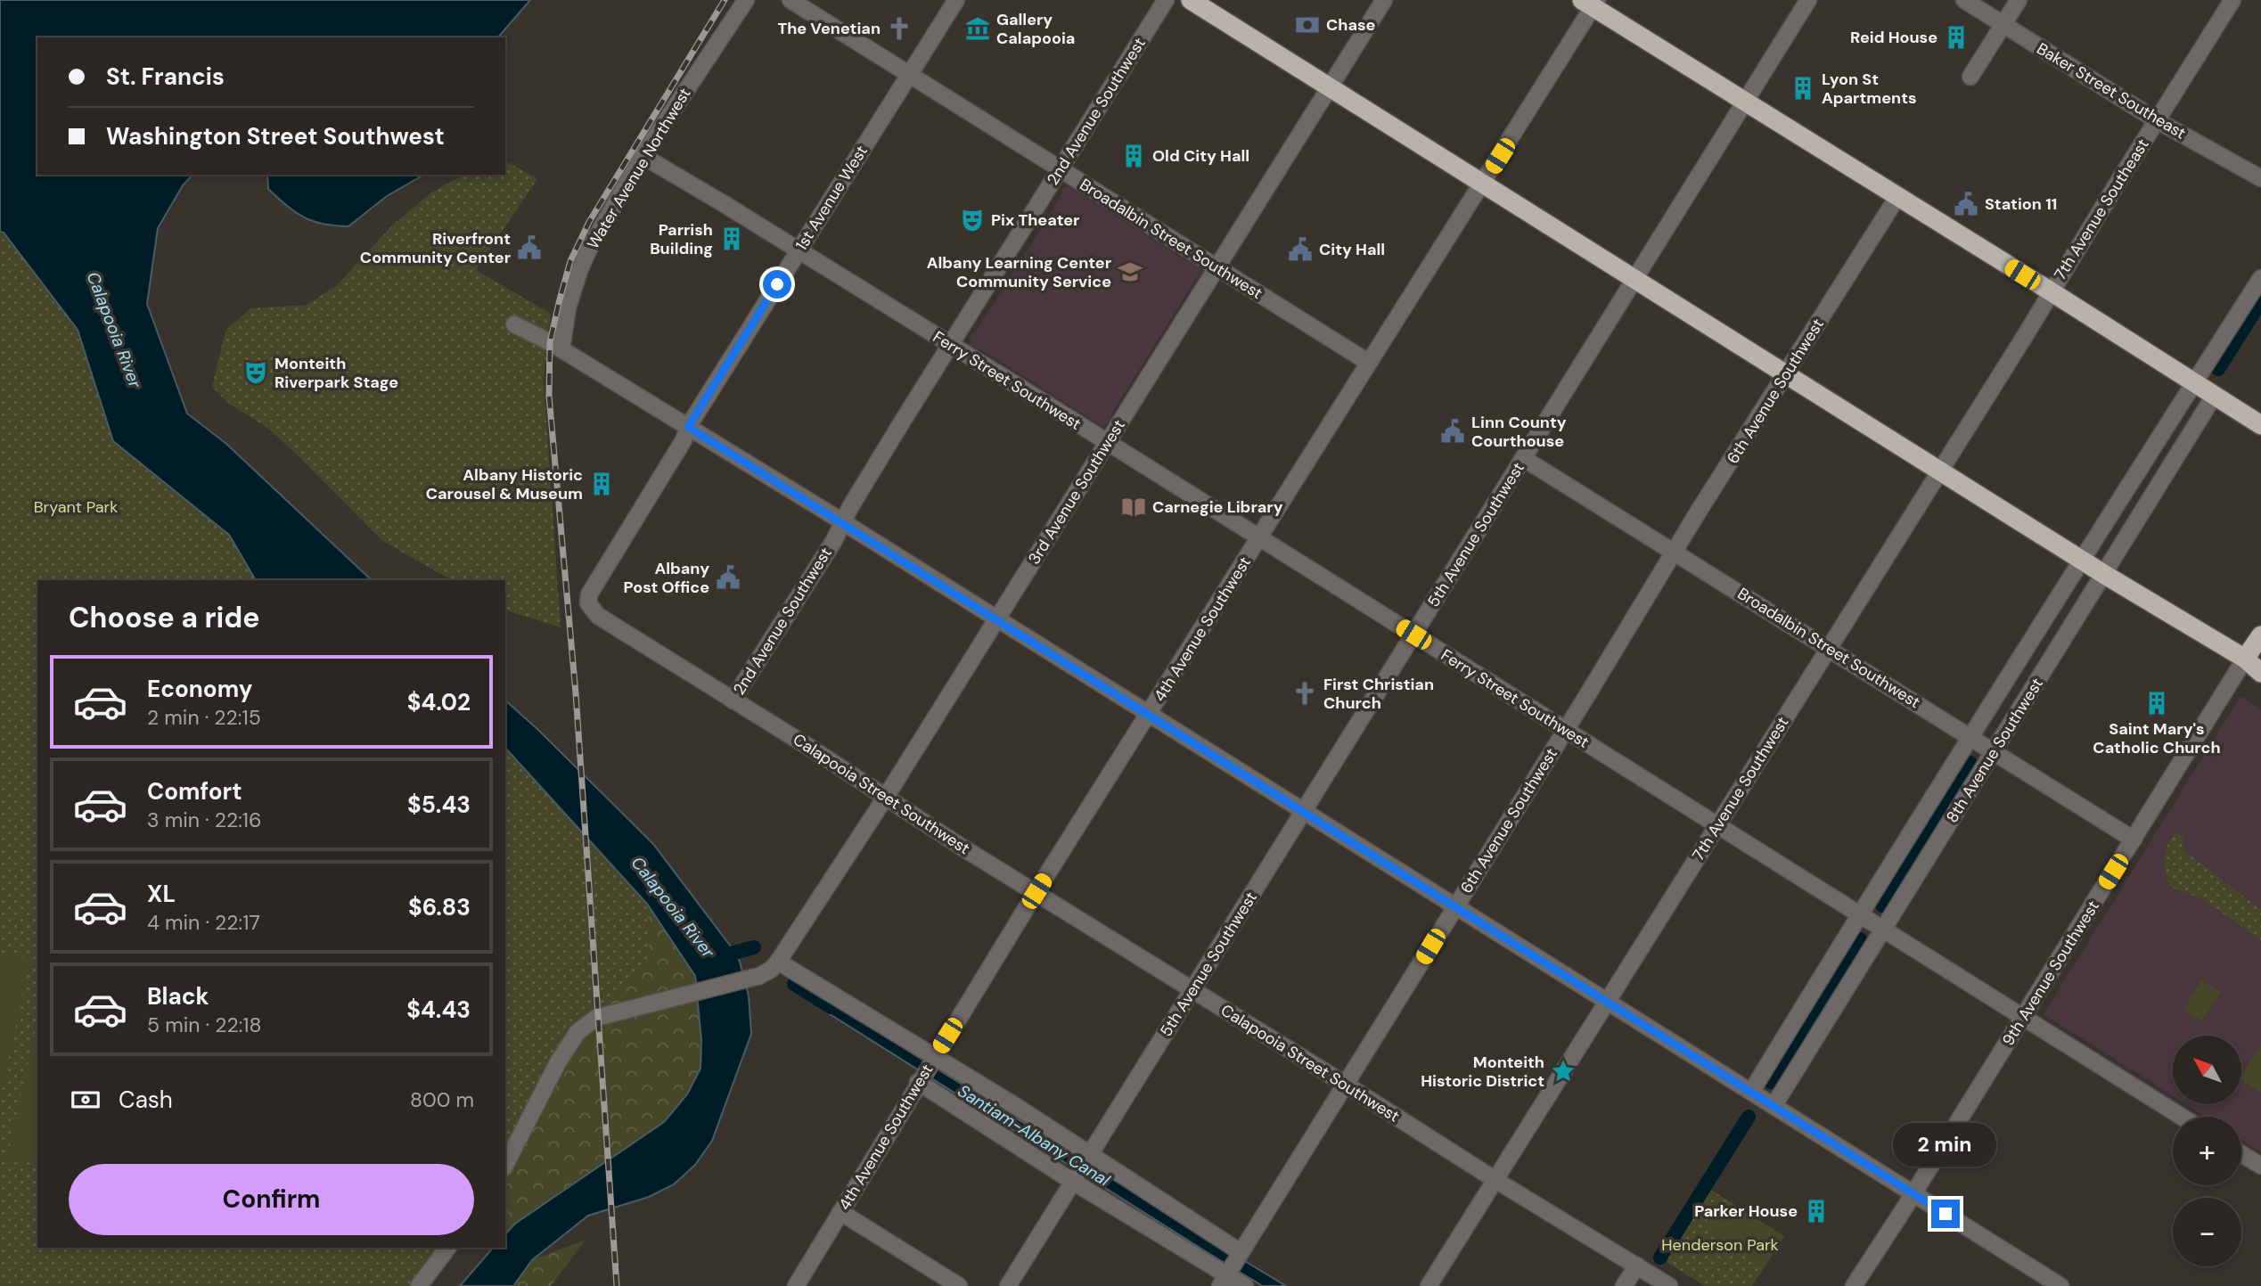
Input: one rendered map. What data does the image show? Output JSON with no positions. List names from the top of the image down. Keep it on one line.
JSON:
{"streets":{"street":["Baker Street Southeast","2nd Avenue Southwest","Water Avenue Northwest","1st Avenue West","7th Avenue Southeast","Broadalbin Street Southwest","Ferry Street Southwest","6th Avenue Southwest","3rd Avenue Southwest","5th Avenue Southwest","4th Avenue Southwest","8th Avenue Southwest","7th Avenue Southwest","Calapooia Street Southwest","9th Avenue Southwest"]},"crossings":[["Baker Street Southeast","7th Avenue Southeast"],["2nd Avenue Southwest","Broadalbin Street Southwest"],["2nd Avenue Southwest","Ferry Street Southwest"],["2nd Avenue Southwest","Calapooia Street Southwest"],["Water Avenue Northwest","Ferry Street Southwest"],["1st Avenue West","Broadalbin Street Southwest"],["1st Avenue West","Ferry Street Southwest"],["1st Avenue West","Calapooia Street Southwest"],["7th Avenue Southeast","7th Avenue Southwest"],["Broadalbin Street Southwest","6th Avenue Southwest"],["Broadalbin Street Southwest","3rd Avenue Southwest"],["Broadalbin Street Southwest","5th Avenue Southwest"],["Broadalbin Street Southwest","4th Avenue Southwest"],["Broadalbin Street Southwest","8th Avenue Southwest"],["Broadalbin Street Southwest","7th Avenue Southwest"],["Broadalbin Street Southwest","9th Avenue Southwest"],["Ferry Street Southwest","6th Avenue Southwest"],["Ferry Street Southwest","3rd Avenue Southwest"],["Ferry Street Southwest","5th Avenue Southwest"],["Ferry Street Southwest","4th Avenue Southwest"],["Ferry Street Southwest","8th Avenue Southwest"],["Ferry Street Southwest","7th Avenue Southwest"],["Ferry Street Southwest","9th Avenue Southwest"],["6th Avenue Southwest","Calapooia Street Southwest"],["3rd Avenue Southwest","Calapooia Street Southwest"],["5th Avenue Southwest","Calapooia Street Southwest"],["4th Avenue Southwest","Calapooia Street Southwest"],["7th Avenue Southwest","Calapooia Street Southwest"]],"water":["Calapooia River","Santiam-Albany Canal"],"parks":["Bryant Park","Henderson Park"],"places":{"bank":["Chase"],"church":["The Venetian","First Christian Church"],"museum":["Gallery Calapooia"],"building":["Reid House","Lyon St Apartments","Old City Hall","Parrish Building","Albany Historic Carousel & Museum","Saint Mary's Catholic Church","Parker House"],"public building":["Station 11","Riverfront Community Center","City Hall","Linn County Courthouse","Albany Post Office"],"theatre":["Pix Theater","Monteith Riverpark Stage"],"school or university":["Albany Learning Center Community Service"],"library":["Carnegie Library"],"place":["Monteith Historic District"]},"north":"top left","page":{"banner":["St. Francis","Washington Street Southwest"],"heading":"Choose a ride","list":[{"name":"Economy","note":"2 min · 22:15","value":"$4.02"},{"name":"Comfort","note":"3 min · 22:16","value":"$5.43"},{"name":"XL","note":"4 min · 22:17","value":"$6.83"},{"name":"Black","note":"5 min · 22:18","value":"$4.43"}],"map_buttons":["+","−"],"pay":["Cash","800 m"],"bubble":"2 min","buttons":"Confirm"}}
